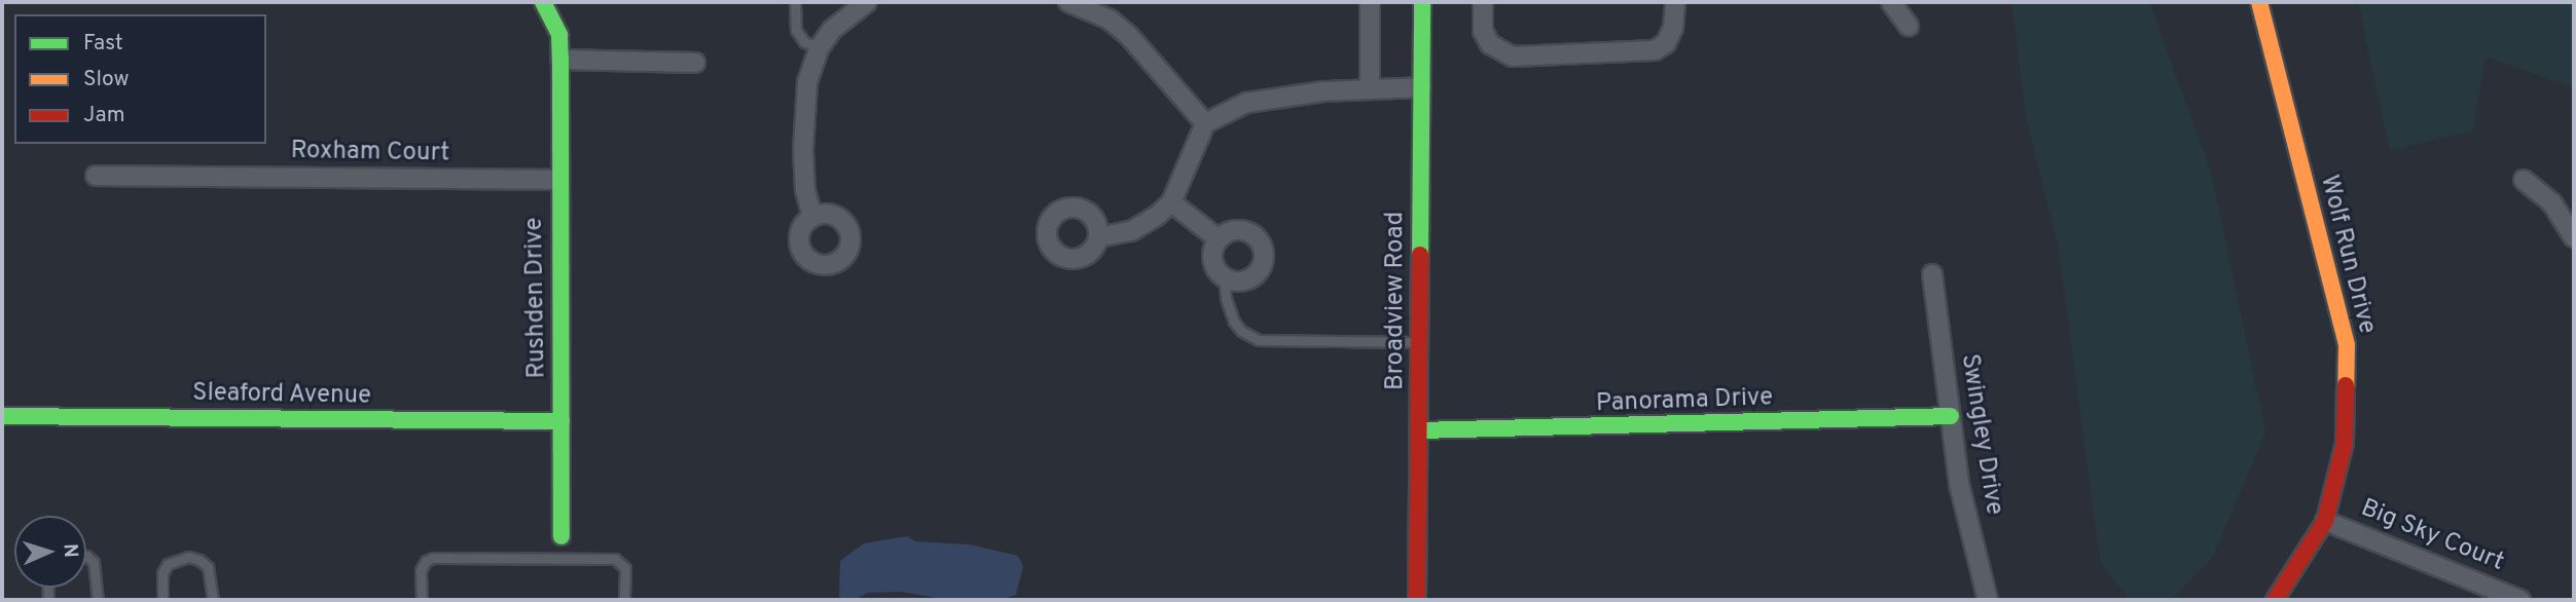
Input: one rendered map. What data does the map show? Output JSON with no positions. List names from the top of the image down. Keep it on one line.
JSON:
{"streets":{"street":["Roxham Court","Wolf Run Drive","Rushden Drive","Broadview Road","Sleaford Avenue","Panorama Drive","Swingley Drive","Big Sky Court"]},"crossings":[["Roxham Court","Rushden Drive"],["Wolf Run Drive","Big Sky Court"],["Rushden Drive","Sleaford Avenue"],["Broadview Road","Panorama Drive"],["Panorama Drive","Swingley Drive"]],"legend":["Fast","Slow","Jam"],"north":"right"}
